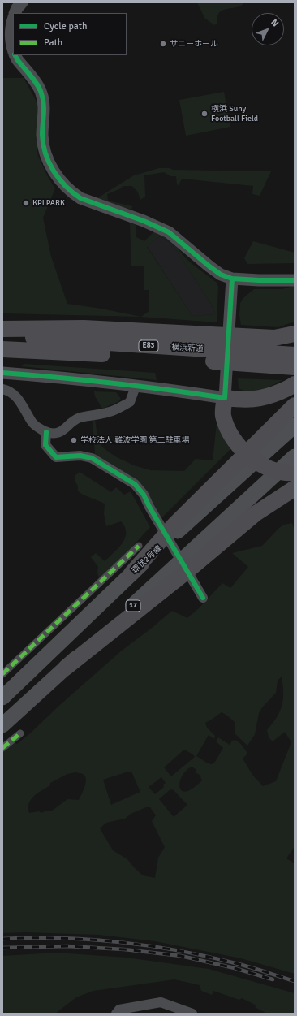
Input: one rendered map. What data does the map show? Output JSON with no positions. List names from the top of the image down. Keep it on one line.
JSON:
{"streets":{"highway":["E83","横浜新道"],"main road":["環状2号線","17"]},"places":["サニーホール","横浜 Suny Football Field","KPI PARK","学校法人 難波学園 第二駐車場"],"legend":["Cycle path","Path"],"north":"top right"}
